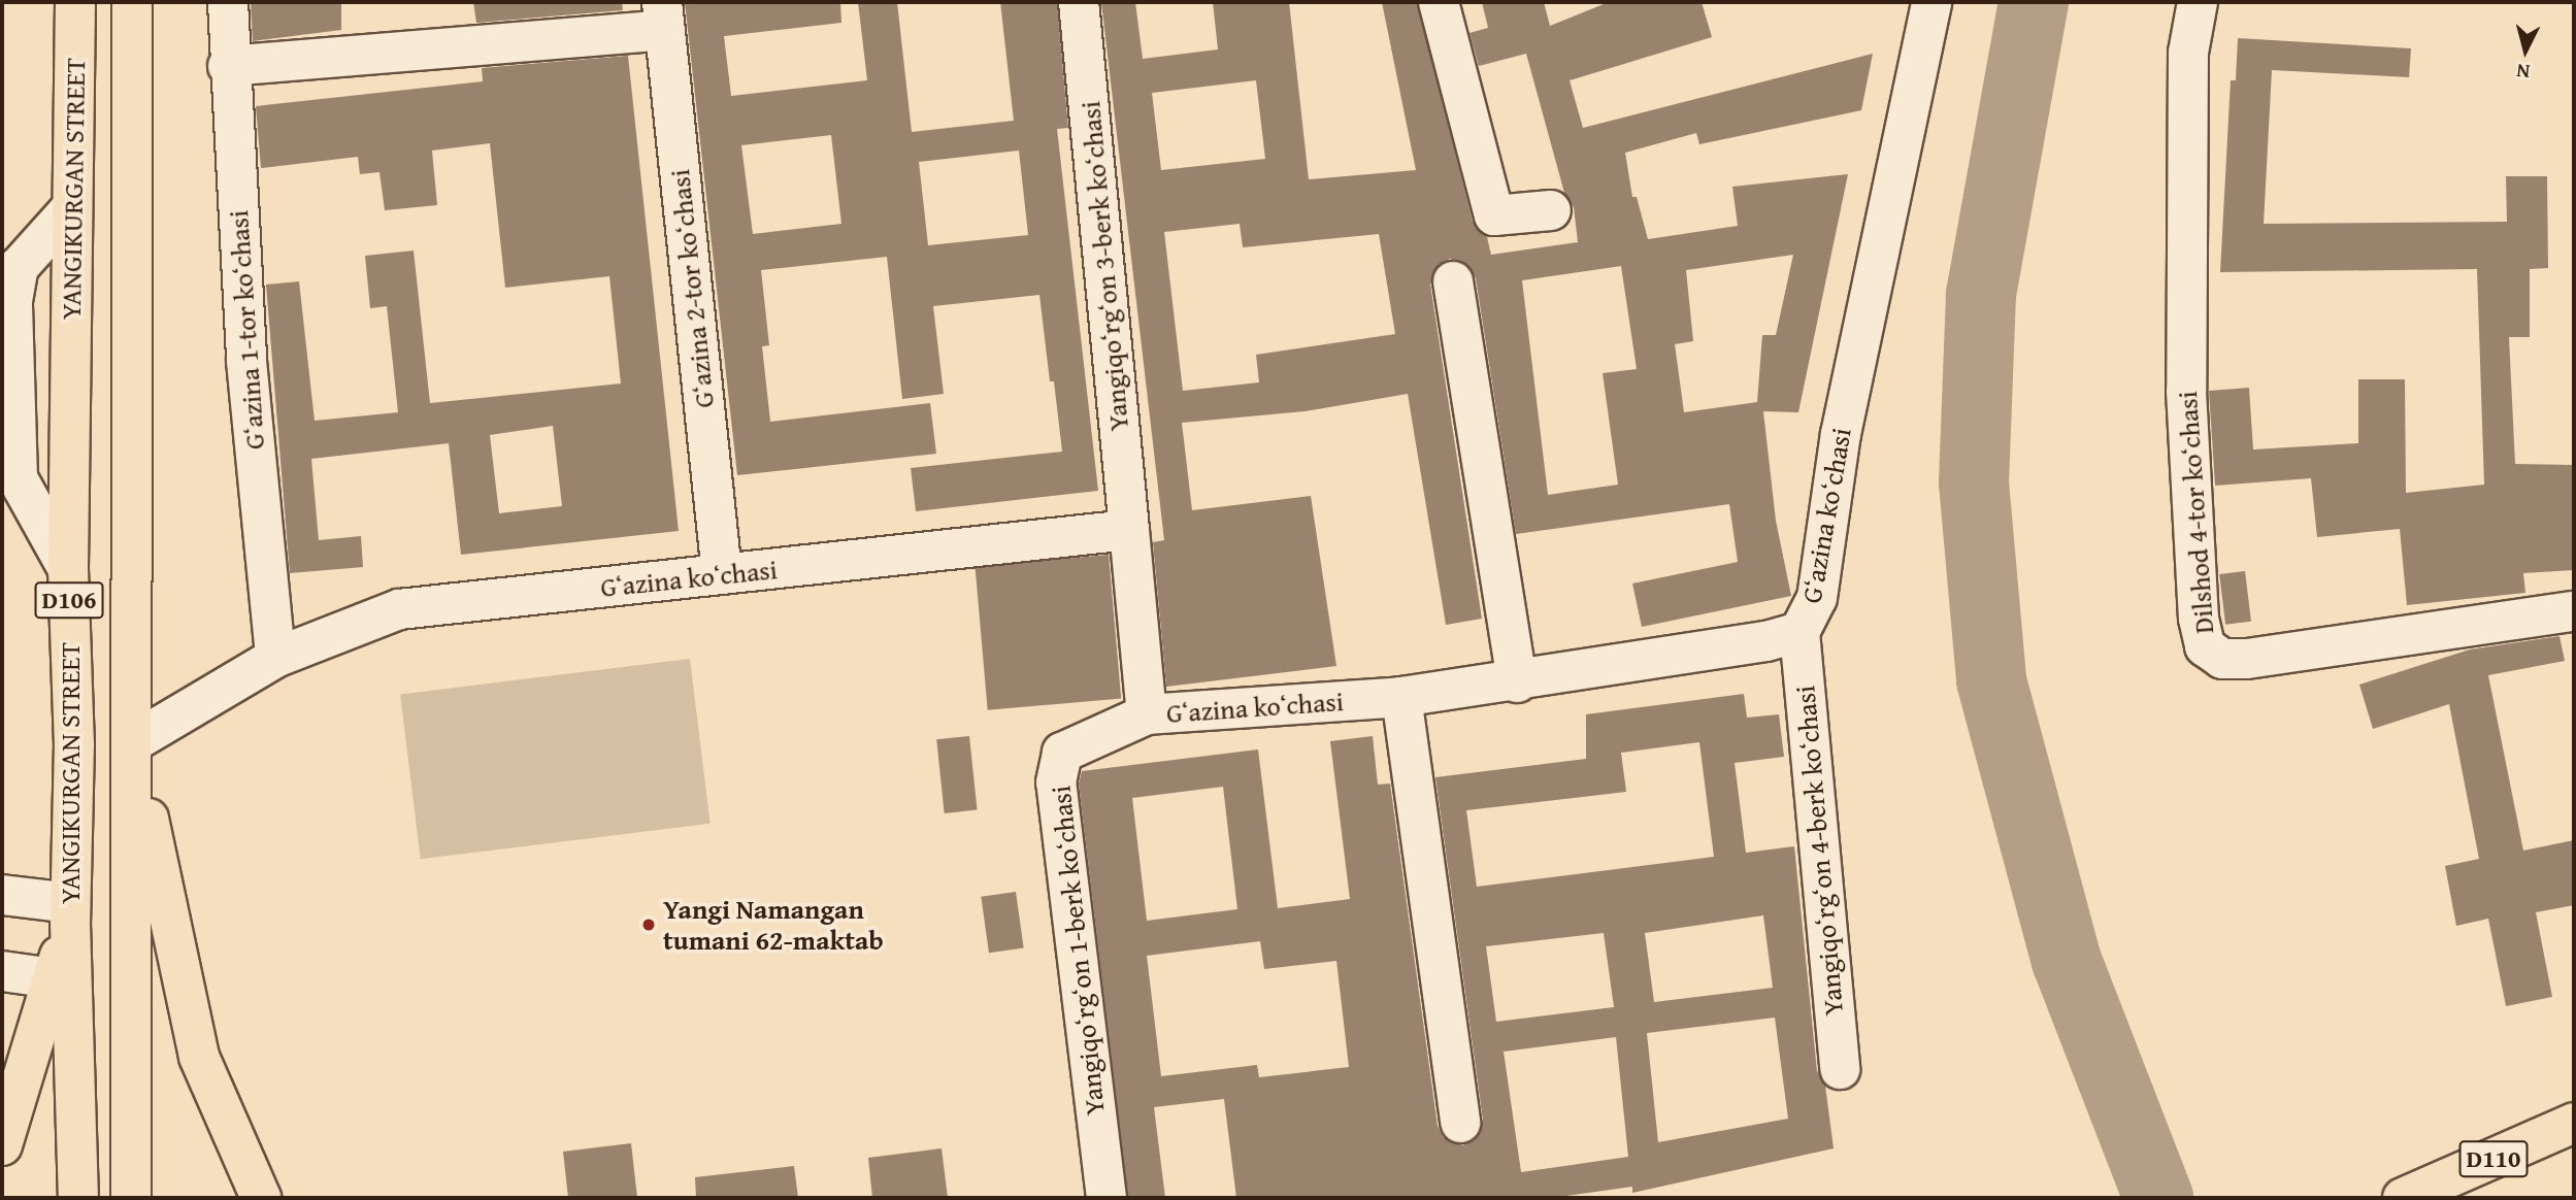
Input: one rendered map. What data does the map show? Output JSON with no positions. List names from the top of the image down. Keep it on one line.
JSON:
{"streets":{"main road":["YANGIKURGAN STREET","D106","D110"],"street":["Yangiqoʻrgʻon 3-berk koʻchasi","Gʻazina 2-tor koʻchasi","Gʻazina 1-tor koʻchasi","Dilshod 4-tor koʻchasi","Gʻazina koʻchasi","Yangiqoʻrgʻon 4-berk koʻchasi","Yangiqoʻrgʻon 1-berk koʻchasi"]},"crossings":[["YANGIKURGAN STREET","Gʻazina koʻchasi"],["Yangiqoʻrgʻon 3-berk koʻchasi","Gʻazina koʻchasi"],["Gʻazina 2-tor koʻchasi","Gʻazina koʻchasi"],["Gʻazina 1-tor koʻchasi","Gʻazina koʻchasi"],["Gʻazina koʻchasi","Yangiqoʻrgʻon 4-berk koʻchasi"],["Gʻazina koʻchasi","Yangiqoʻrgʻon 1-berk koʻchasi"]],"places":["Yangi Namangan tumani 62-maktab"],"north":"bottom"}
